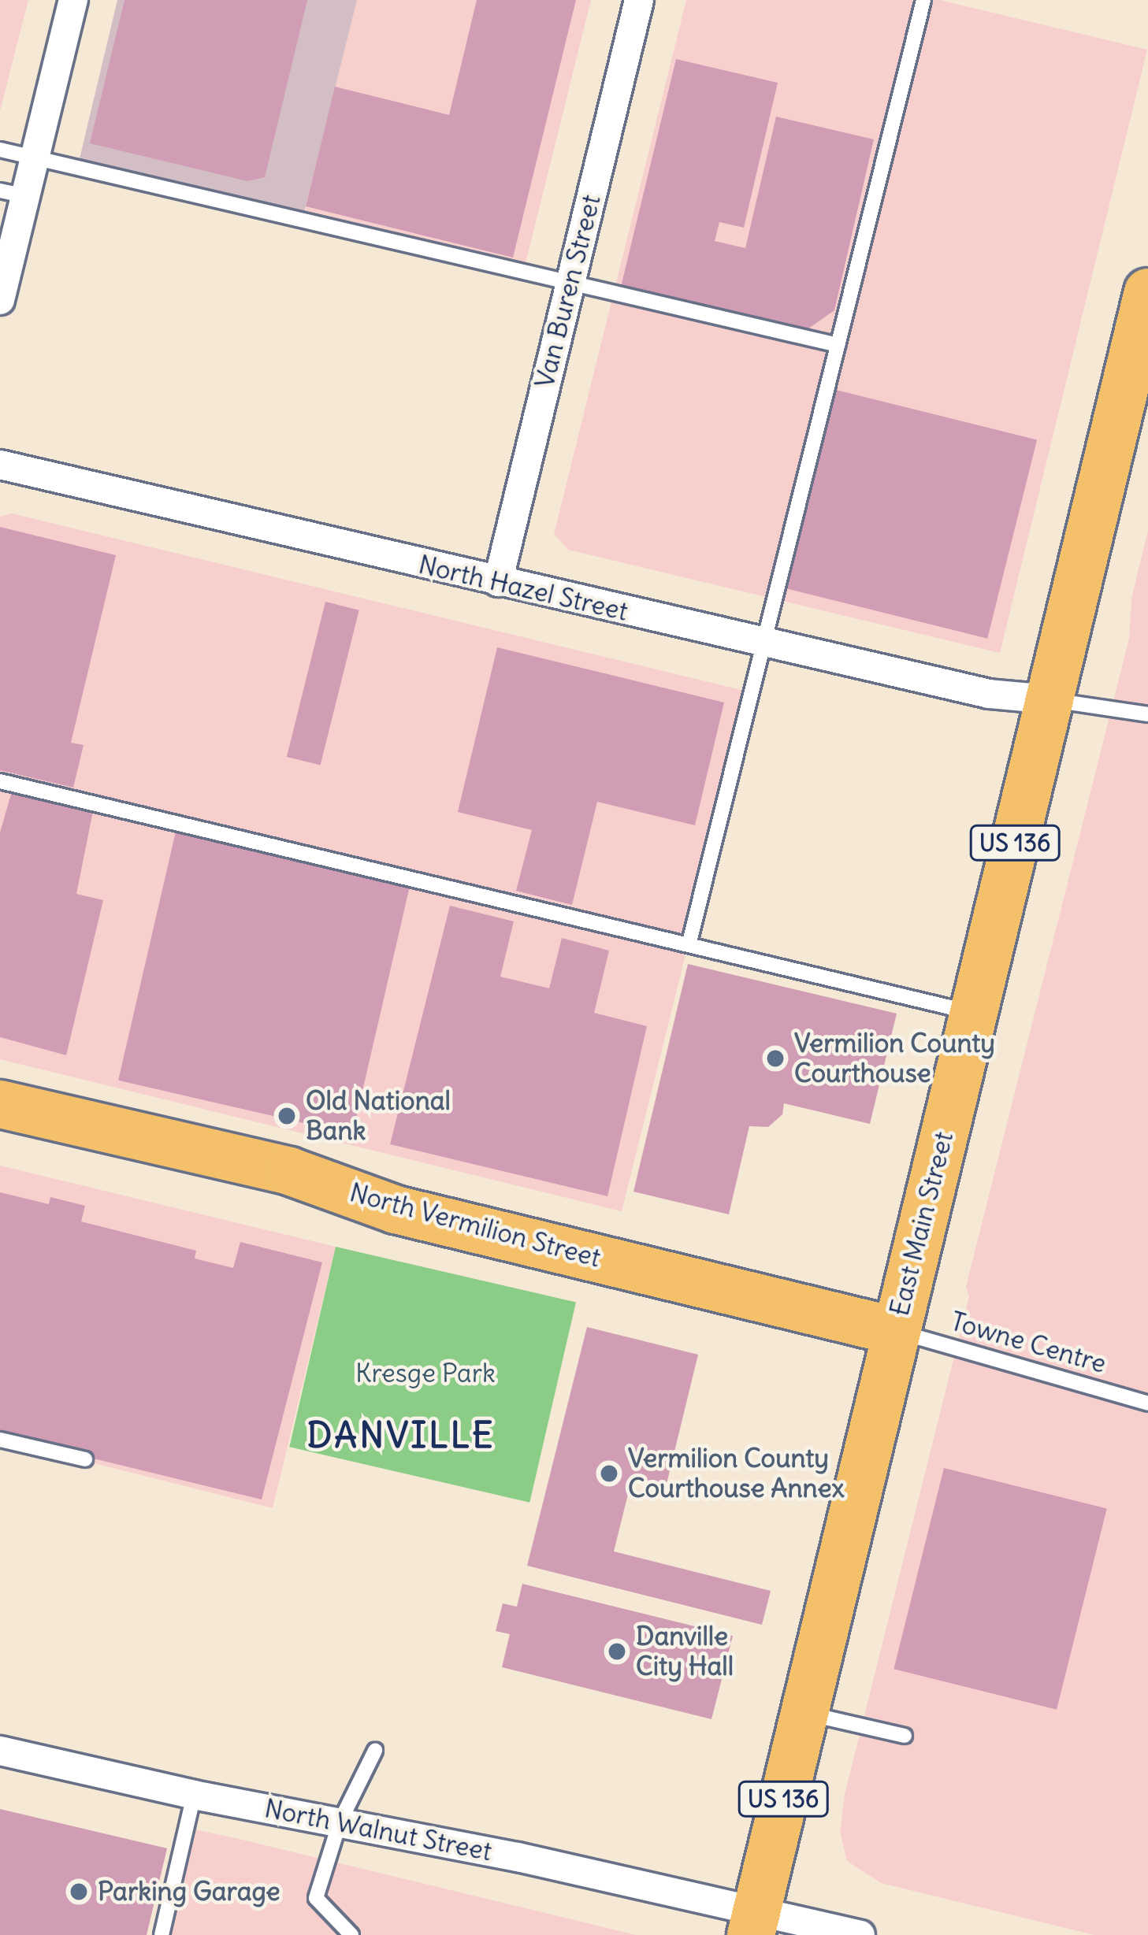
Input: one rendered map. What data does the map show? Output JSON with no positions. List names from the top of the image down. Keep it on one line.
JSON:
{"streets":{"main road":["US 136","East Main Street","North Vermilion Street"],"street":["Van Buren Street","North Hazel Street","North Walnut Street"],"lane":["Towne Centre"]},"crossings":[["Van Buren Street","North Hazel Street"],["North Hazel Street","East Main Street"],["East Main Street","North Vermilion Street"],["East Main Street","Towne Centre"],["East Main Street","North Walnut Street"],["North Vermilion Street","Towne Centre"]],"districts":["DANVILLE"],"parks":["Kresge Park"],"places":["Vermilion County Courthouse","Old National Bank","Vermilion County Courthouse Annex","Danville City Hall","Parking Garage"]}
